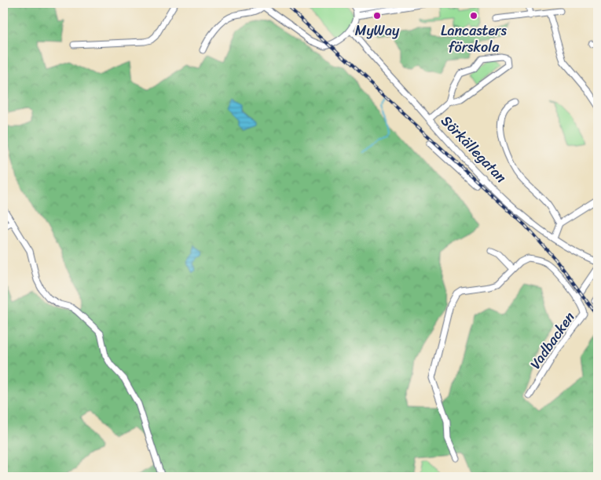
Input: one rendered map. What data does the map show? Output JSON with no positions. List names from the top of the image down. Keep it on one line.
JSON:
{"streets":{"street":["Sörkällegatan","Vadbacken"]},"places":["MyWay","Lancasters förskola"]}
